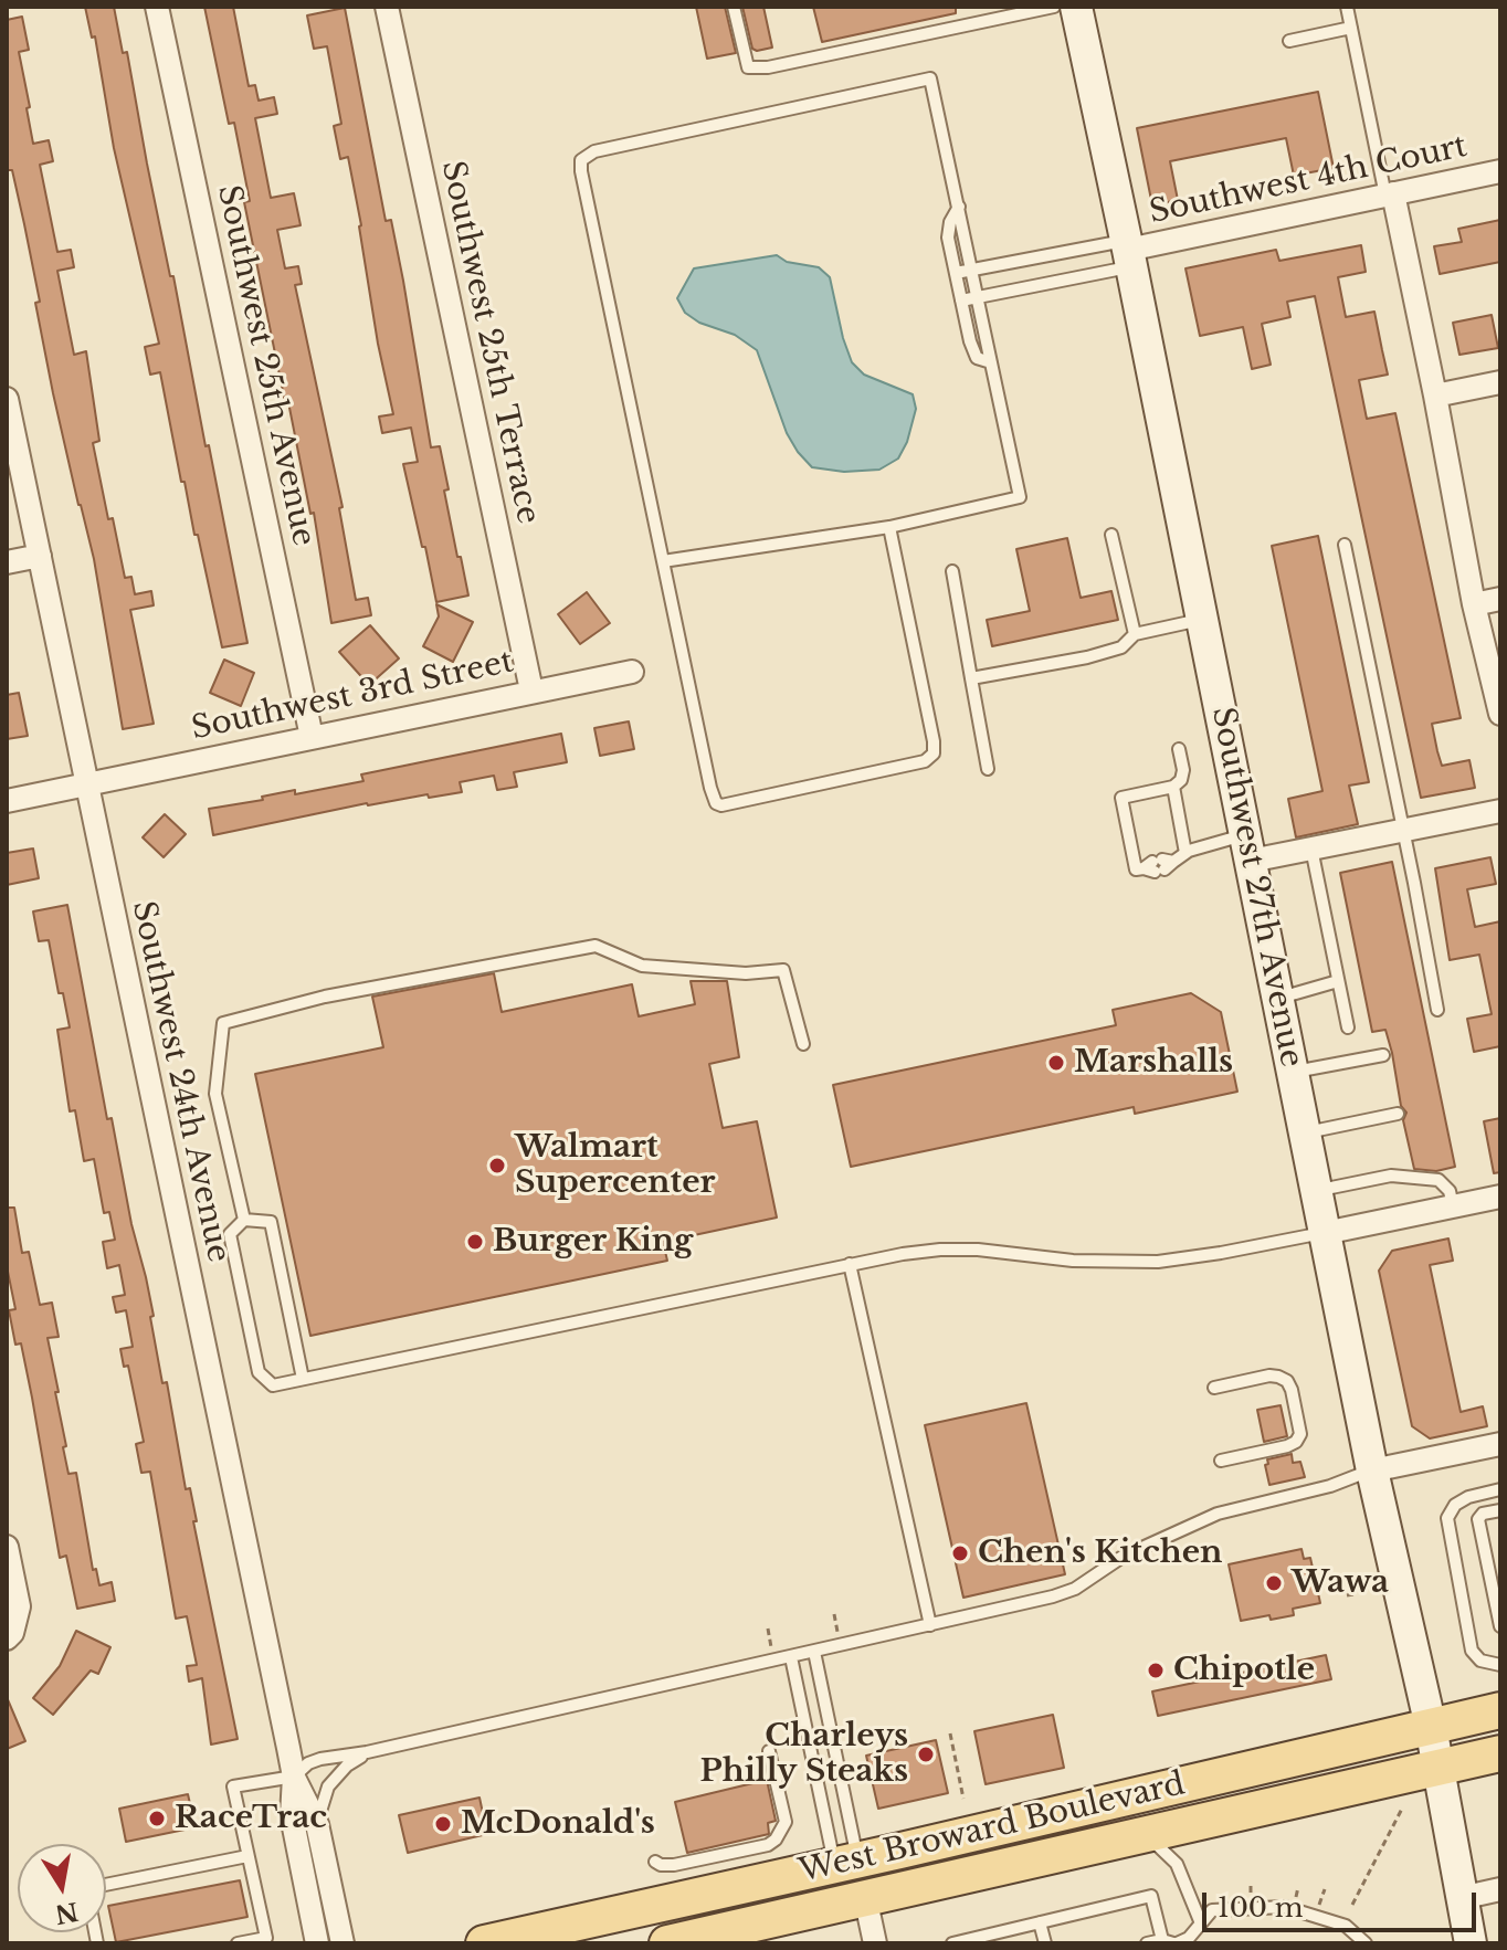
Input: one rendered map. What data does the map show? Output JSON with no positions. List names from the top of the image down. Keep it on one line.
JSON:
{"streets":{"main road":["West Broward Boulevard"],"street":["Southwest 4th Court","Southwest 25th Terrace","Southwest 25th Avenue","Southwest 3rd Street","Southwest 27th Avenue","Southwest 24th Avenue"]},"crossings":[["Southwest 4th Court","Southwest 27th Avenue"],["Southwest 25th Terrace","Southwest 3rd Street"],["Southwest 25th Avenue","Southwest 3rd Street"],["Southwest 3rd Street","Southwest 24th Avenue"],["Southwest 27th Avenue","West Broward Boulevard"]],"places":["Marshalls","Walmart Supercenter","Burger King","Chen's Kitchen","Wawa","Chipotle","Charleys Philly Steaks","RaceTrac","McDonald's"],"scale_bar":"100 m","north":"bottom"}
